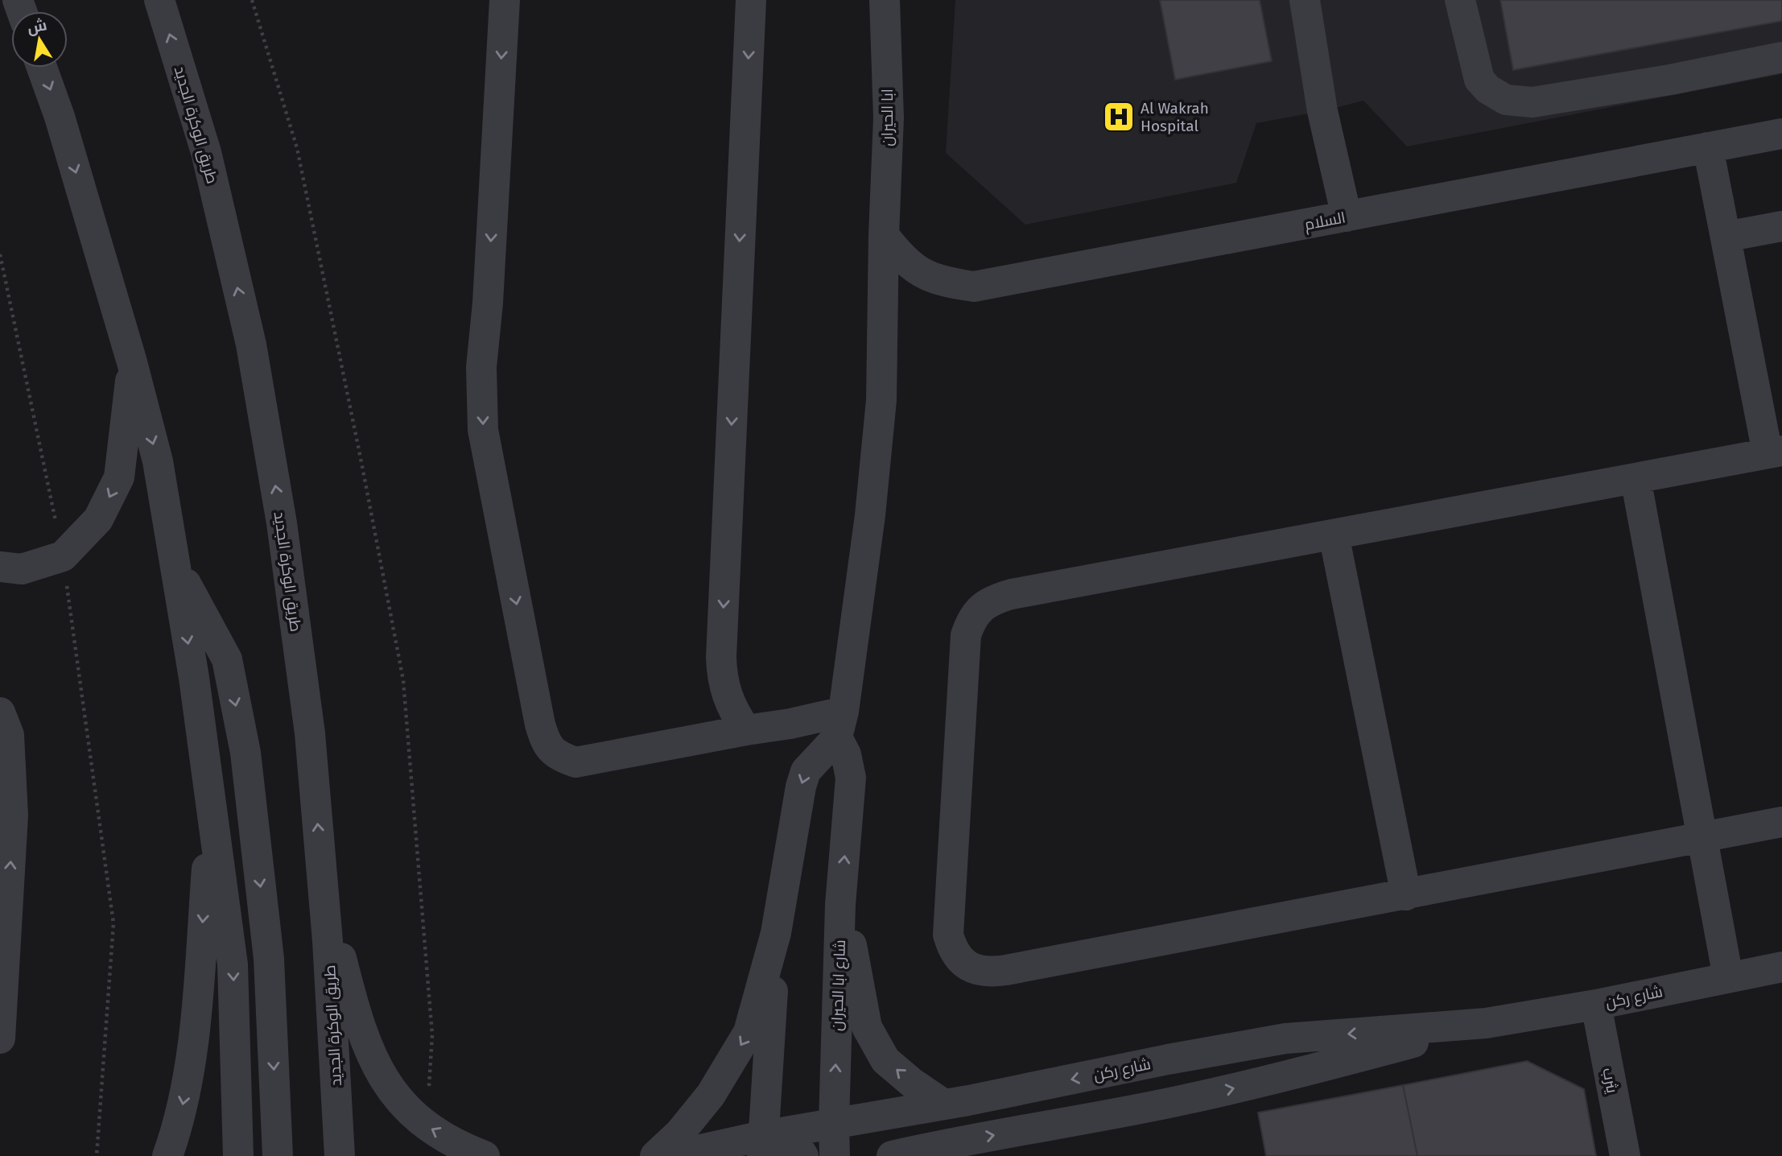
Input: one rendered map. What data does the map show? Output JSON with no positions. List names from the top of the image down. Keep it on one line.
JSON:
{"streets":{"street":["ابا الحيران","طريق الوكرة الجديد","السلام","شارع ابا الحيران","شارع ركن","يثرب"]},"crossings":[["ابا الحيران","السلام"],["ابا الحيران","شارع ابا الحيران"],["شارع ابا الحيران","شارع ركن"],["شارع ركن","يثرب"]],"places":{"hospital":["Al Wakrah Hospital"]},"north":"top"}
